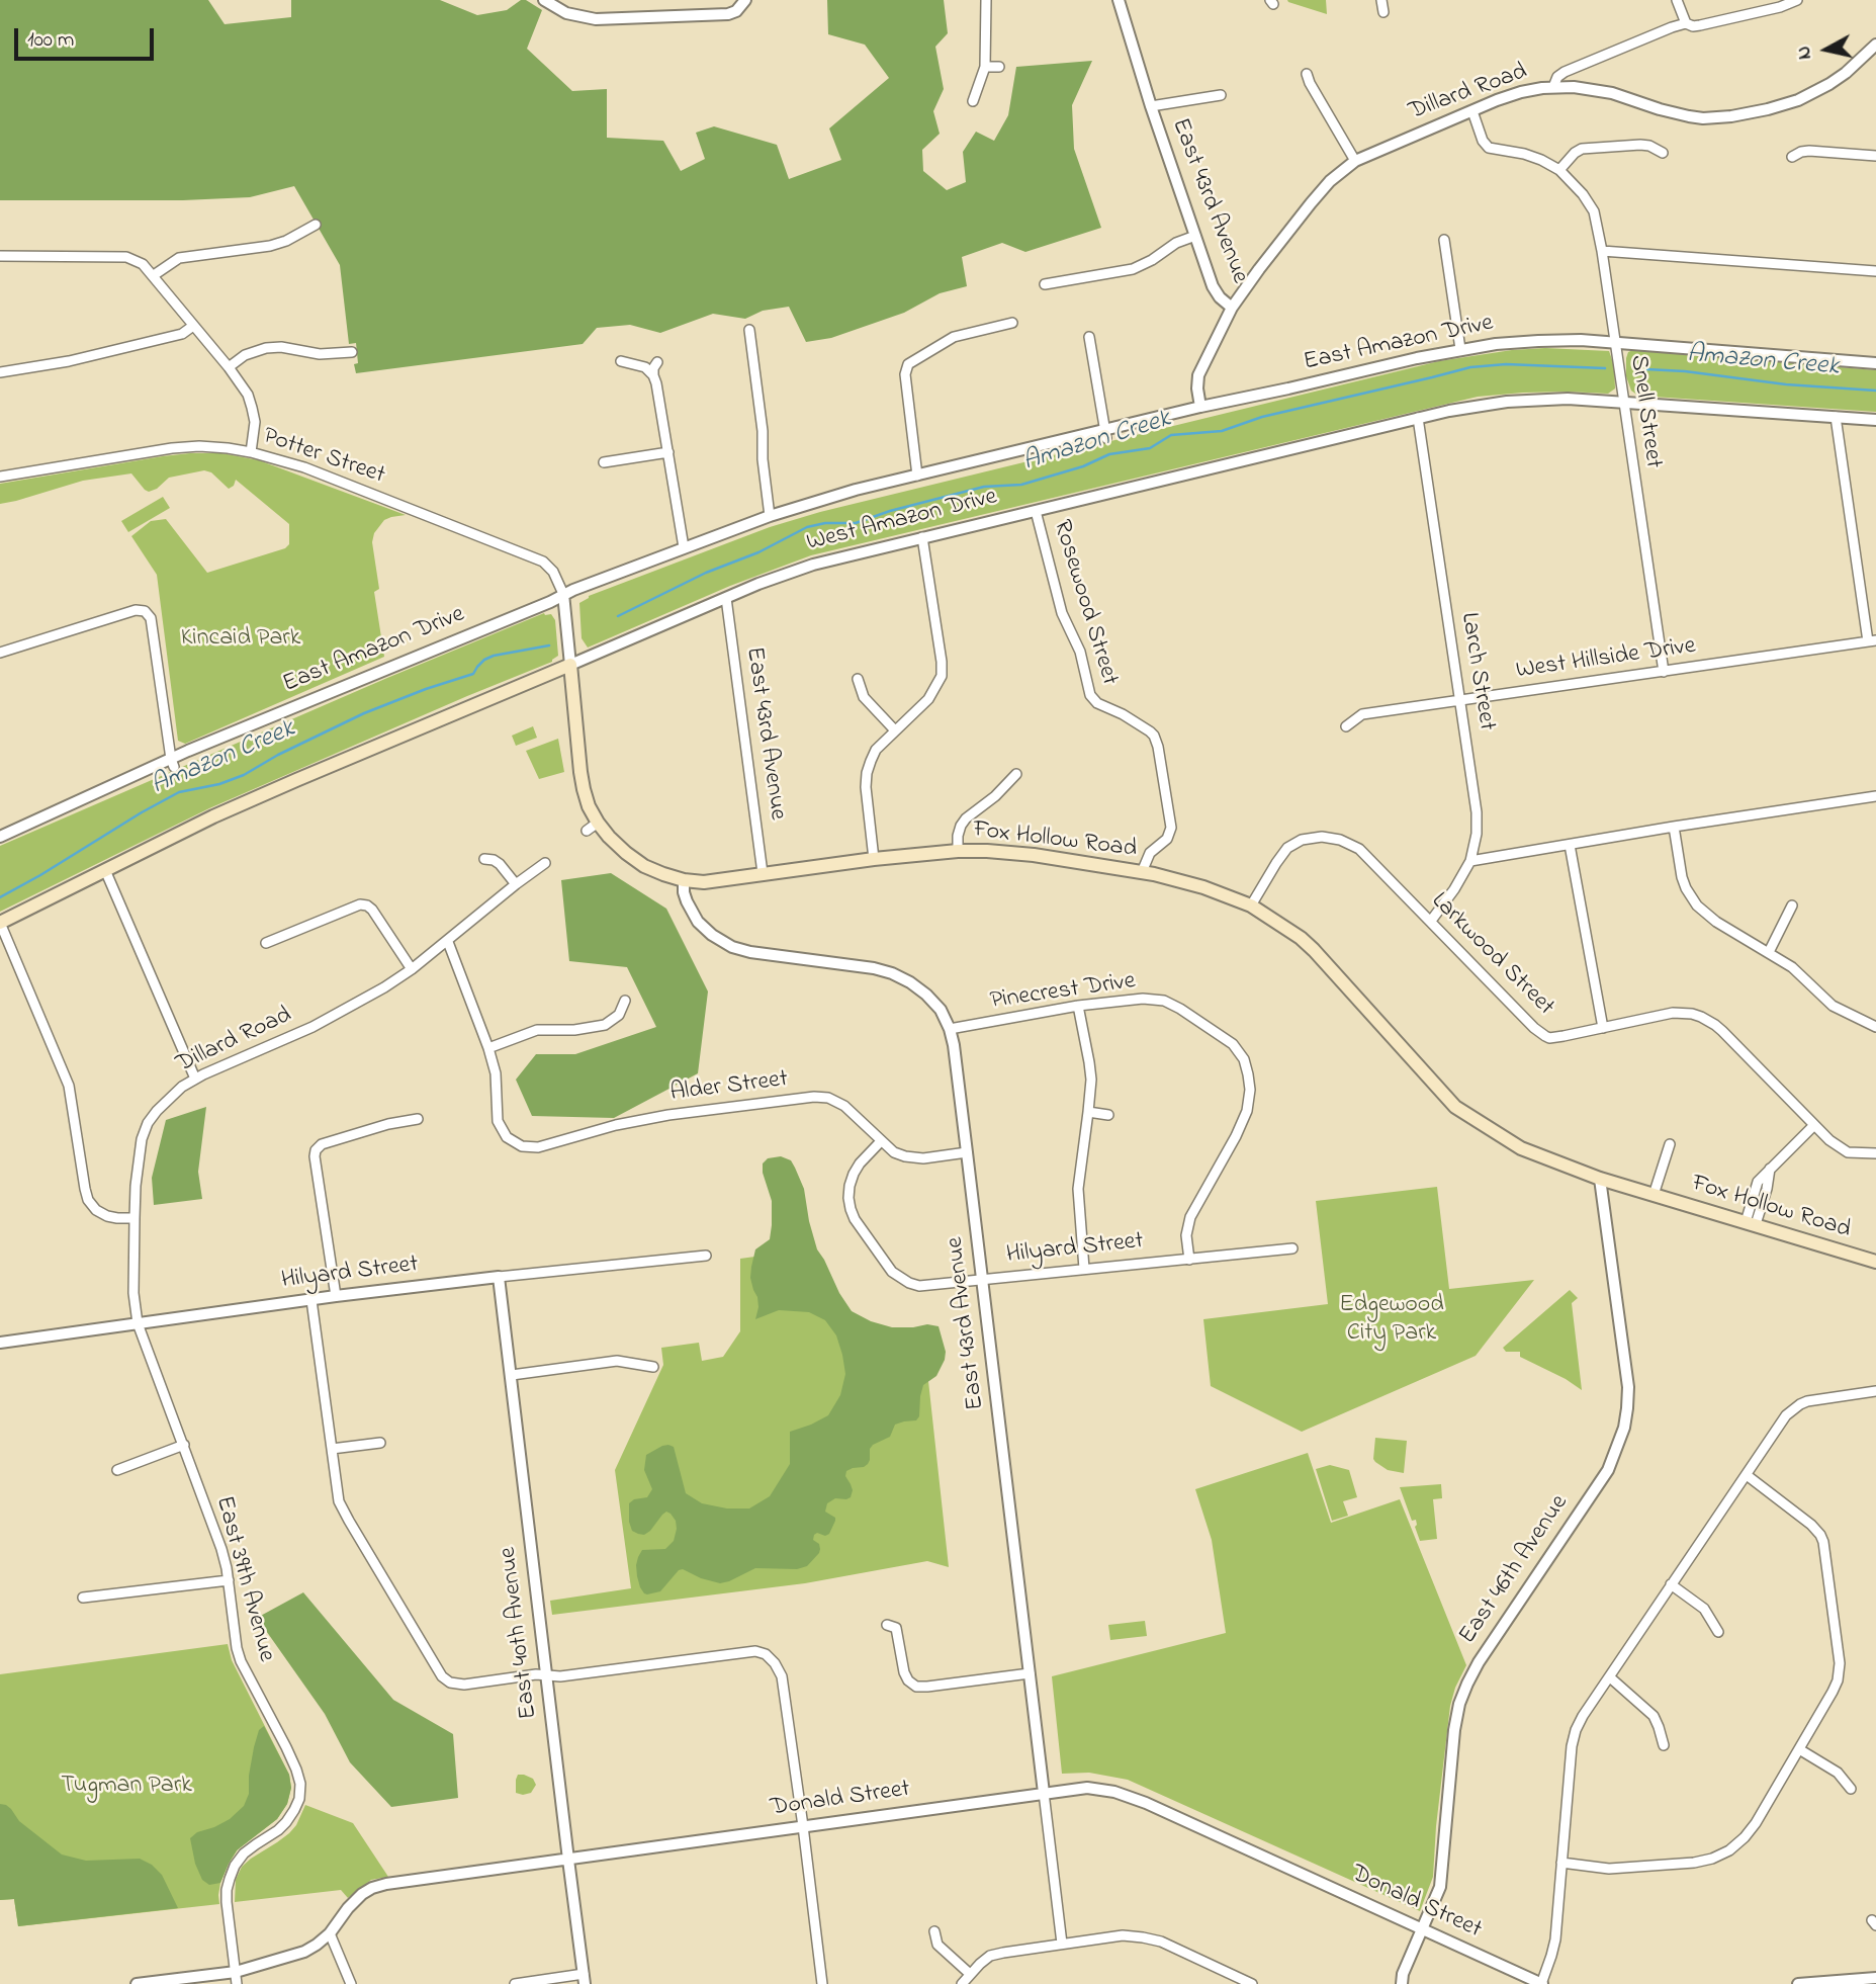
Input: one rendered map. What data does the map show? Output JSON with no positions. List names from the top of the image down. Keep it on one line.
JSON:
{"streets":{"main road":["West Amazon Drive","Fox Hollow Road"],"street":["Dillard Road","East 43rd Avenue","East Amazon Drive","Snell Street","Potter Street","Rosewood Street","West Hillside Drive","Larch Street","Larkwood Street","Pinecrest Drive","Alder Street","Hilyard Street","East 46th Avenue","East 39th Avenue","East 40th Avenue","Donald Street"]},"crossings":[["Dillard Road","East 43rd Avenue"],["Dillard Road","East Amazon Drive"],["Dillard Road","Snell Street"],["Dillard Road","Hilyard Street"],["Dillard Road","East 39th Avenue"],["East 43rd Avenue","West Amazon Drive"],["East 43rd Avenue","Fox Hollow Road"],["East 43rd Avenue","Pinecrest Drive"],["East 43rd Avenue","Alder Street"],["East 43rd Avenue","Hilyard Street"],["East 43rd Avenue","Donald Street"],["East Amazon Drive","Snell Street"],["East Amazon Drive","Potter Street"],["East Amazon Drive","Fox Hollow Road"],["Snell Street","West Amazon Drive"],["Snell Street","West Hillside Drive"],["Potter Street","Fox Hollow Road"],["West Amazon Drive","Rosewood Street"],["West Amazon Drive","Larch Street"],["West Amazon Drive","Fox Hollow Road"],["Rosewood Street","Fox Hollow Road"],["West Hillside Drive","Larch Street"],["Larch Street","Larkwood Street"],["Fox Hollow Road","Larkwood Street"],["Fox Hollow Road","East 46th Avenue"],["Pinecrest Drive","Hilyard Street"],["Alder Street","Hilyard Street"],["Hilyard Street","East 39th Avenue"],["Hilyard Street","East 40th Avenue"],["East 46th Avenue","Donald Street"],["East 39th Avenue","Donald Street"],["East 40th Avenue","Donald Street"]],"water":["Amazon Creek"],"parks":["Kincaid Park","Edgewood City Park","Tugman Park"],"scale_bar":"100 m","north":"left"}
